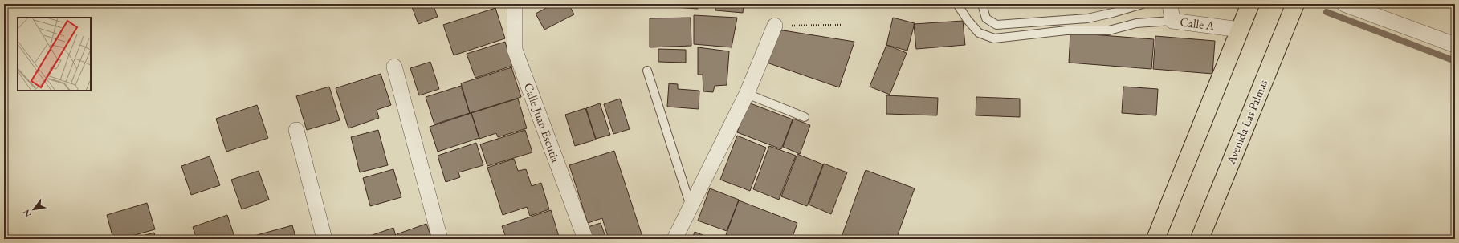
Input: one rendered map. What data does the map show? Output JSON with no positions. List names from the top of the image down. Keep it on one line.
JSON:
{"streets":{"main road":["Avenida Las Palmas"],"street":["Calle A","Calle Juan Escutia"]},"north":"bottom left"}
